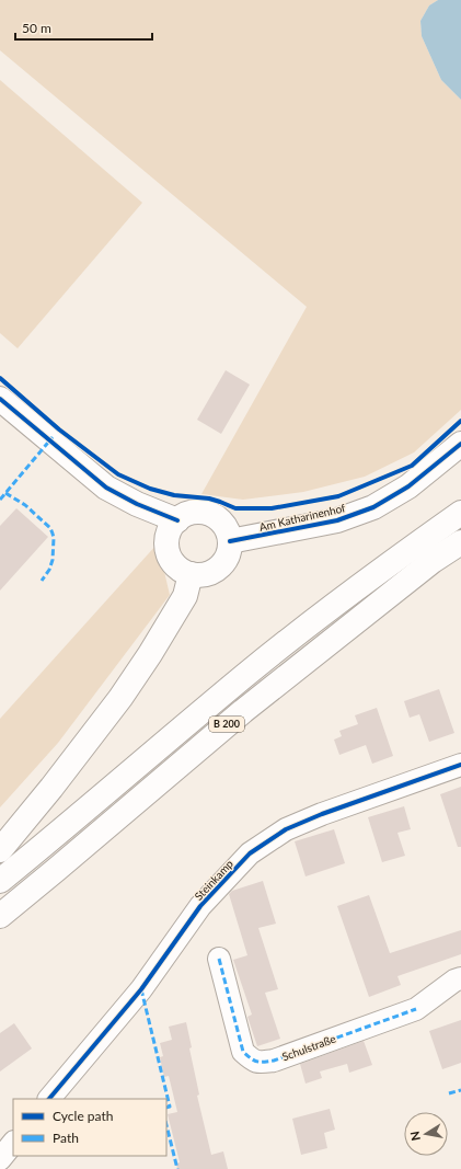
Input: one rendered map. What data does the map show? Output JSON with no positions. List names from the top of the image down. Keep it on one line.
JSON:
{"streets":{"main road":["Am Katharinenhof","B 200"],"street":["Steinkamp","Schulstraße"]},"legend":["Cycle path","Path"],"scale_bar":"50 m","north":"left"}
